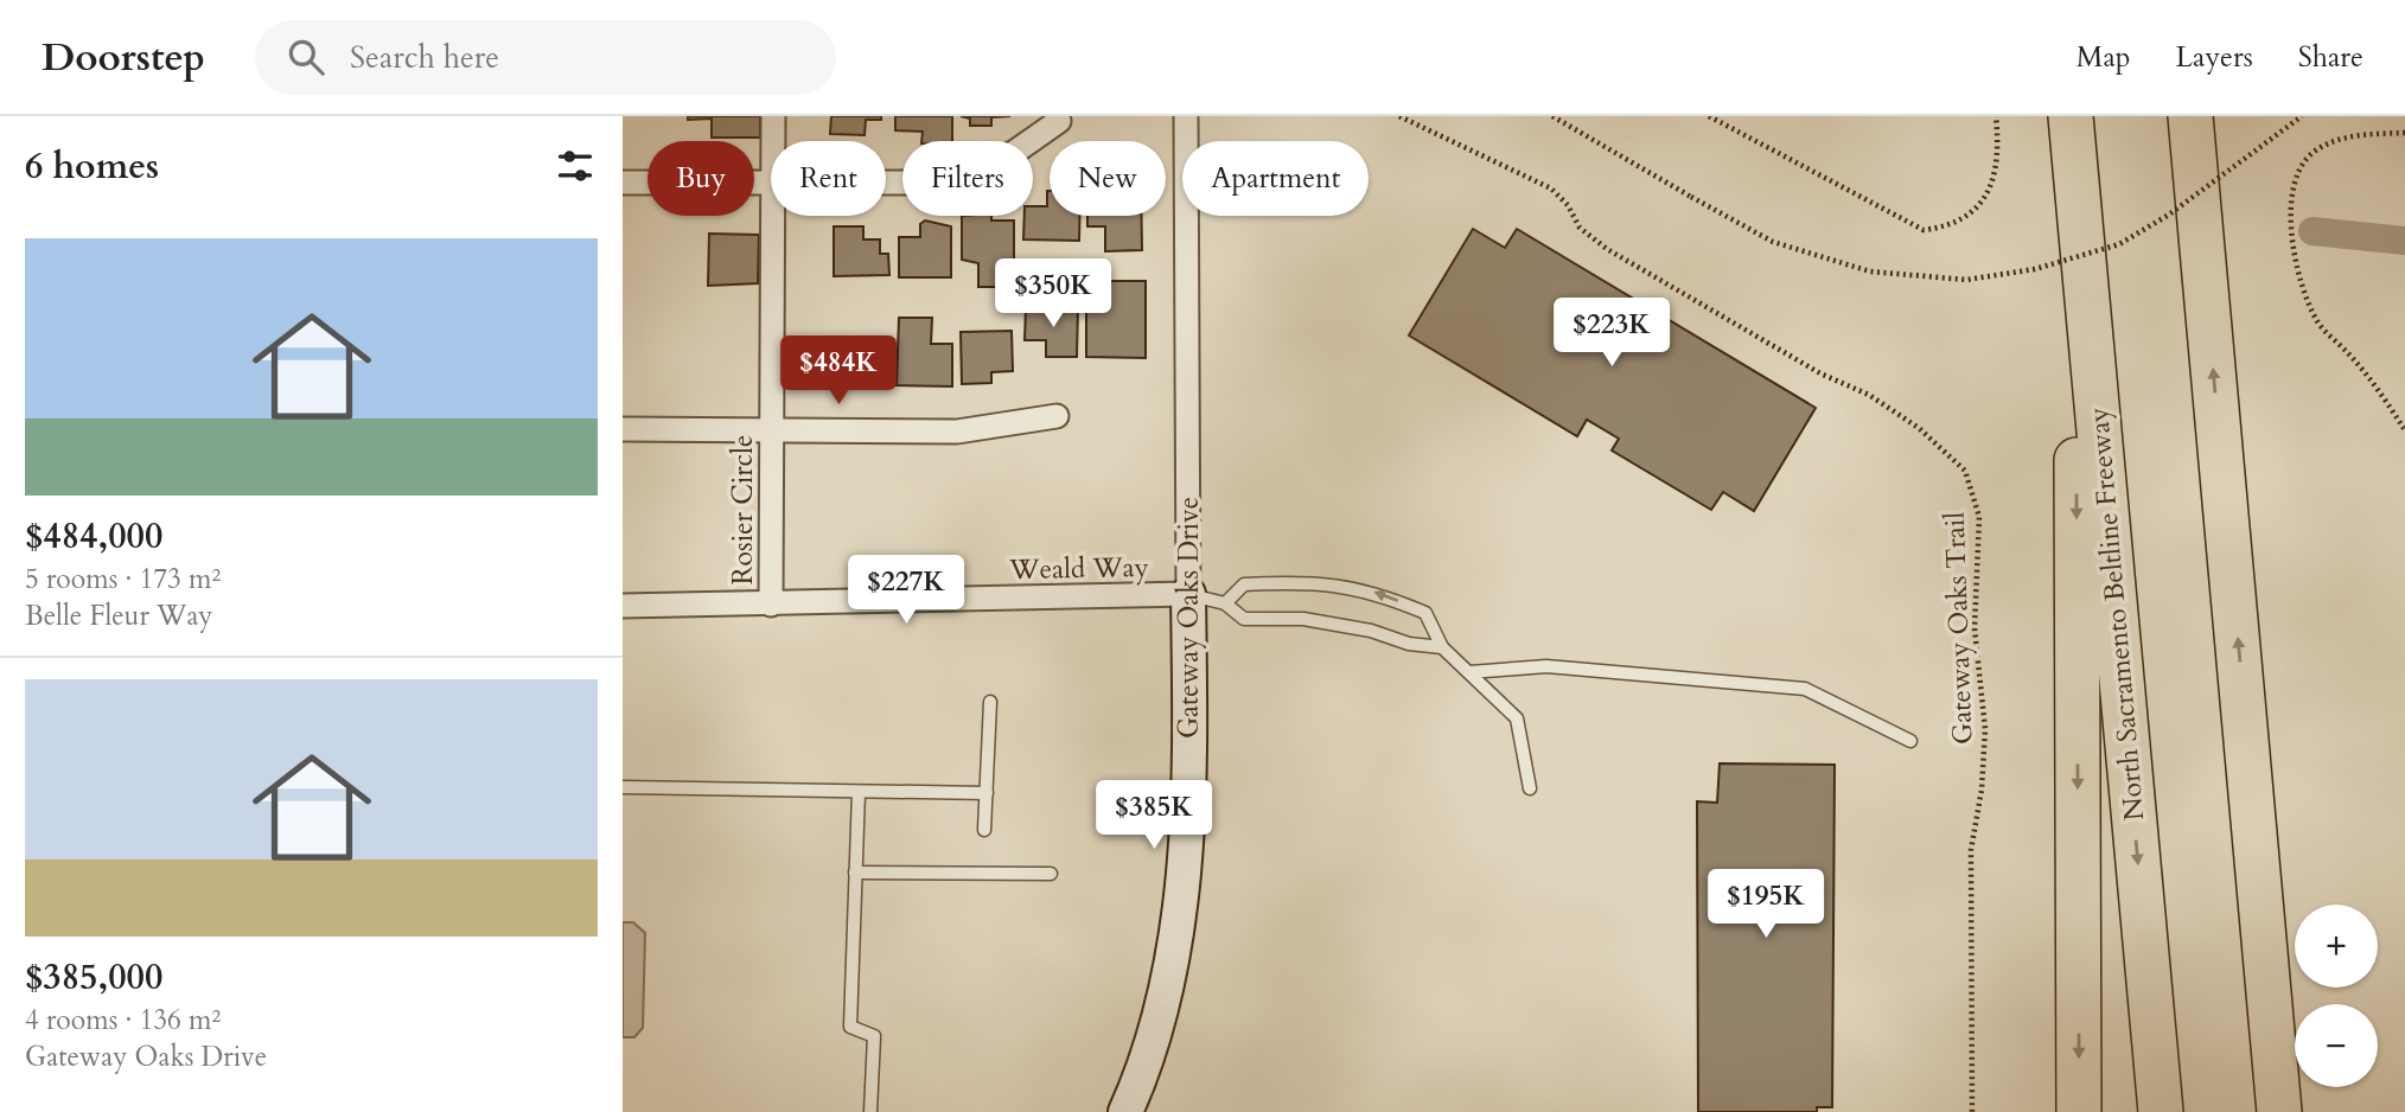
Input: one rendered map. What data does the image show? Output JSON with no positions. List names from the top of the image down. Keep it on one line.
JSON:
{"streets":{"highway":["North Sacramento Beltline Freeway"],"street":["Rosier Circle","Weald Way","Gateway Oaks Drive"],"path":["Gateway Oaks Trail"]},"crossings":[["Rosier Circle","Weald Way"],["Weald Way","Gateway Oaks Drive"]],"page":{"header":"Doorstep","search":"Search here","nav":["Map","Layers","Share"],"heading":"6 homes","chip":["Buy","Rent","Filters","New","Apartment"],"list":[{"name":"$484,000","note":"5 rooms · 173 m² · Belle Fleur Way"},{"name":"$385,000","note":"4 rooms · 136 m² · Gateway Oaks Drive"}],"price":["$350K","$223K","$484K","$227K","$385K","$195K"],"map_buttons":["+","−"]}}
